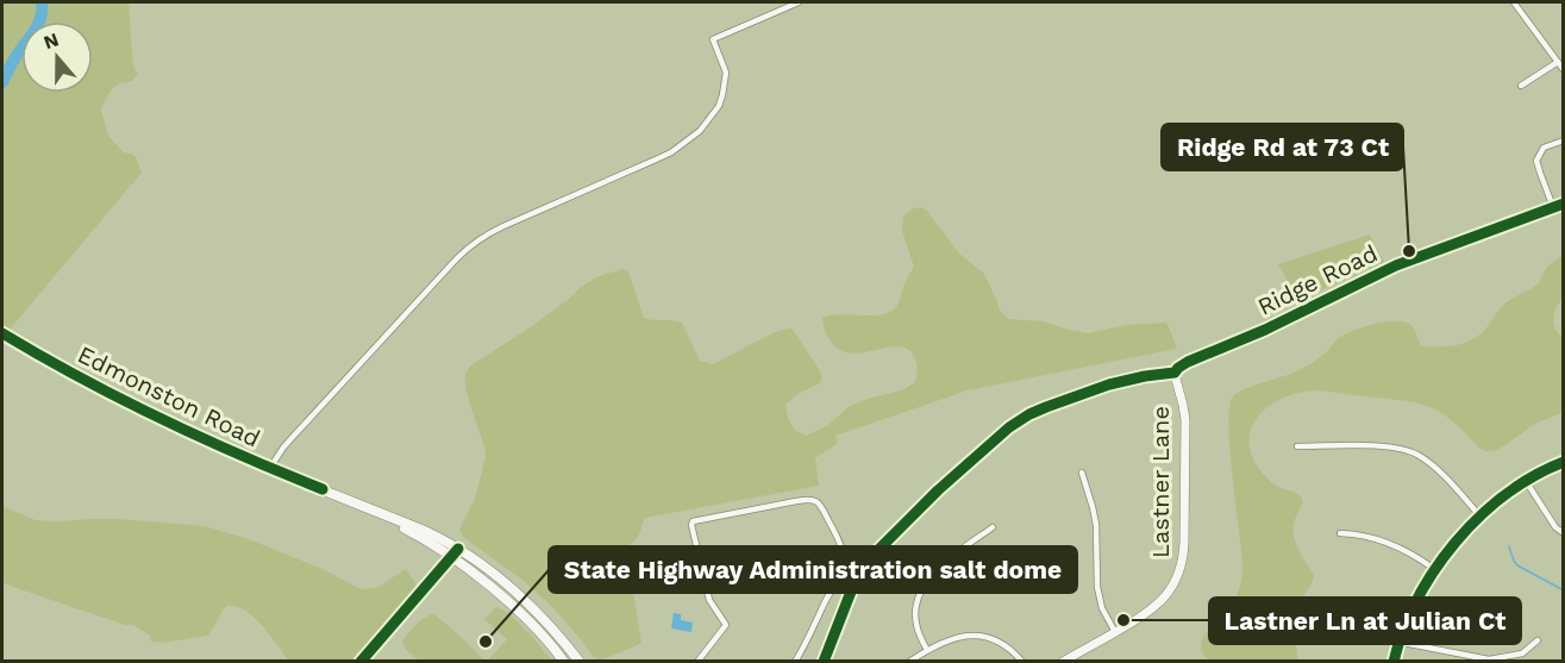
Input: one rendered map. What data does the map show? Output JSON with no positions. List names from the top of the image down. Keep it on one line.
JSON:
{"streets":{"main road":["Edmonston Road"],"street":["Ridge Road","Lastner Lane"]},"crossings":[["Ridge Road","Lastner Lane"]],"places":["Ridge Rd at 73 Ct","Lastner Ln at Julian Ct","State Highway Administration salt dome"],"north":"top"}
